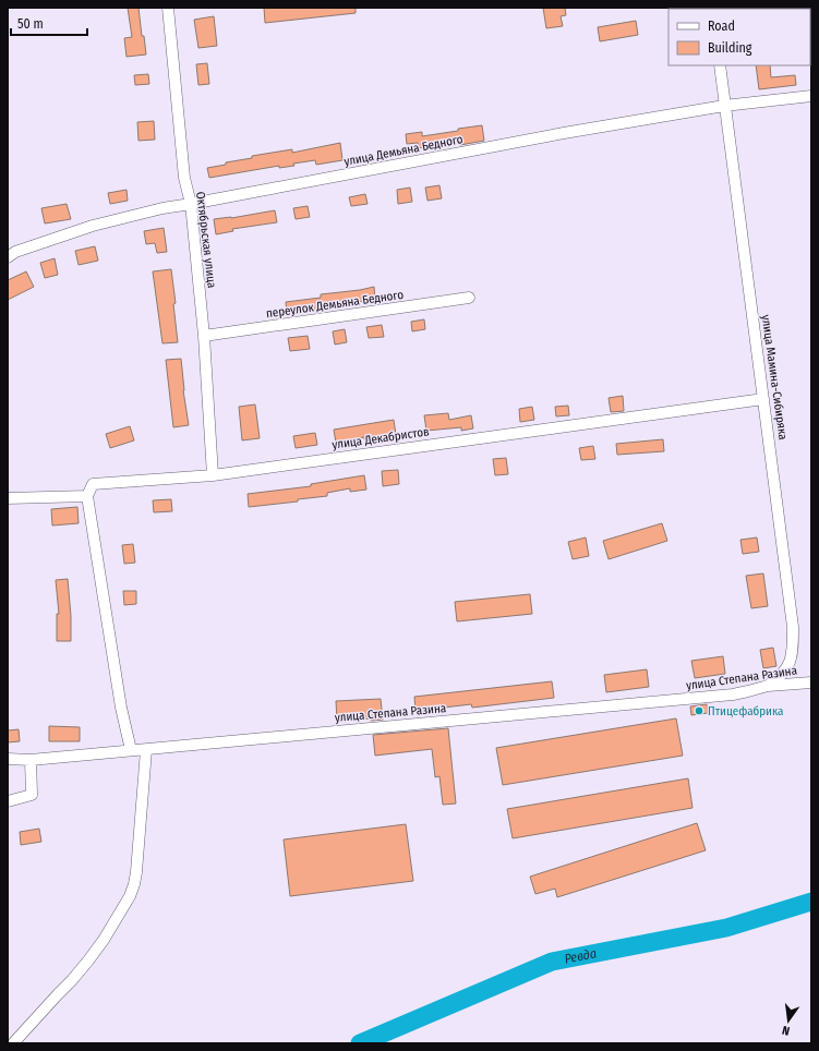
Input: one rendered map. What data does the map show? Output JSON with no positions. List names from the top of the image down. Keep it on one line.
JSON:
{"streets":{"street":["улица Демьяна Бедного","Октябрьская улица","переулок Демьяна Бедного","улица Мамина-Сибиряка","улица Декабристов","улица Степана Разина"]},"crossings":[["улица Демьяна Бедного","Октябрьская улица"],["улица Демьяна Бедного","улица Мамина-Сибиряка"],["Октябрьская улица","переулок Демьяна Бедного"],["Октябрьская улица","улица Декабристов"],["улица Мамина-Сибиряка","улица Декабристов"],["улица Мамина-Сибиряка","улица Степана Разина"]],"water":["Ревда"],"places":["Птицефабрика"],"legend":["Road","Building"],"scale_bar":"50 m","north":"bottom"}
